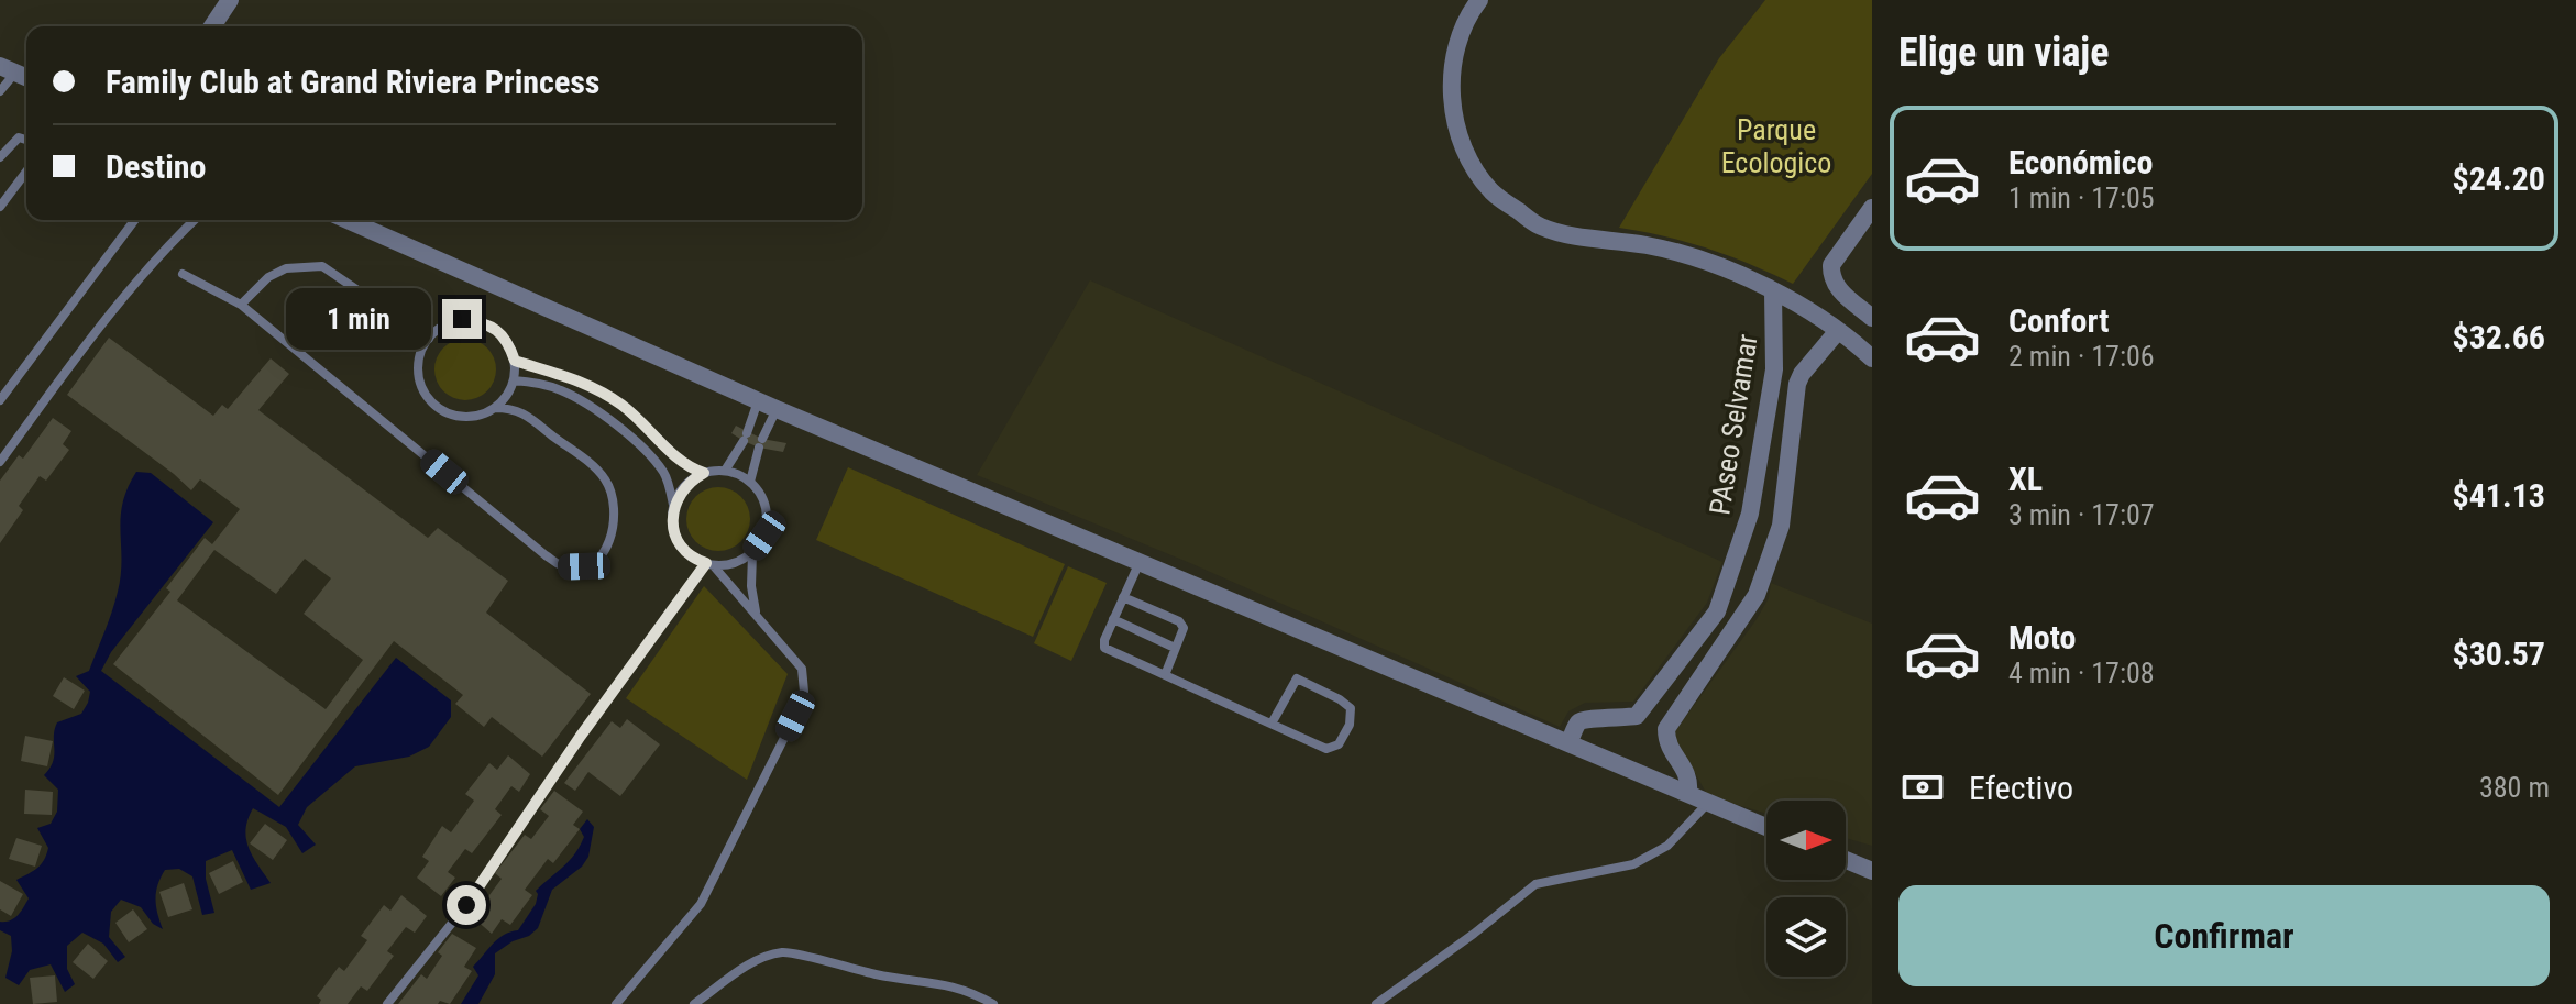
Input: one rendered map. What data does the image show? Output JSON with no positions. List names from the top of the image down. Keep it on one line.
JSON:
{"streets":{"street":["PAseo Selvamar"]},"parks":["Parque Ecologico"],"north":"right","page":{"heading":"Elige un viaje","banner":["Family Club at Grand Riviera Princess","Destino"],"list":[{"name":"Económico","note":"1 min · 17:05","value":"$24.20"},{"name":"Confort","note":"2 min · 17:06","value":"$32.66"},{"name":"XL","note":"3 min · 17:07","value":"$41.13"},{"name":"Moto","note":"4 min · 17:08","value":"$30.57"}],"bubble":"1 min","pay":["Efectivo","380 m"],"buttons":"Confirmar"}}
